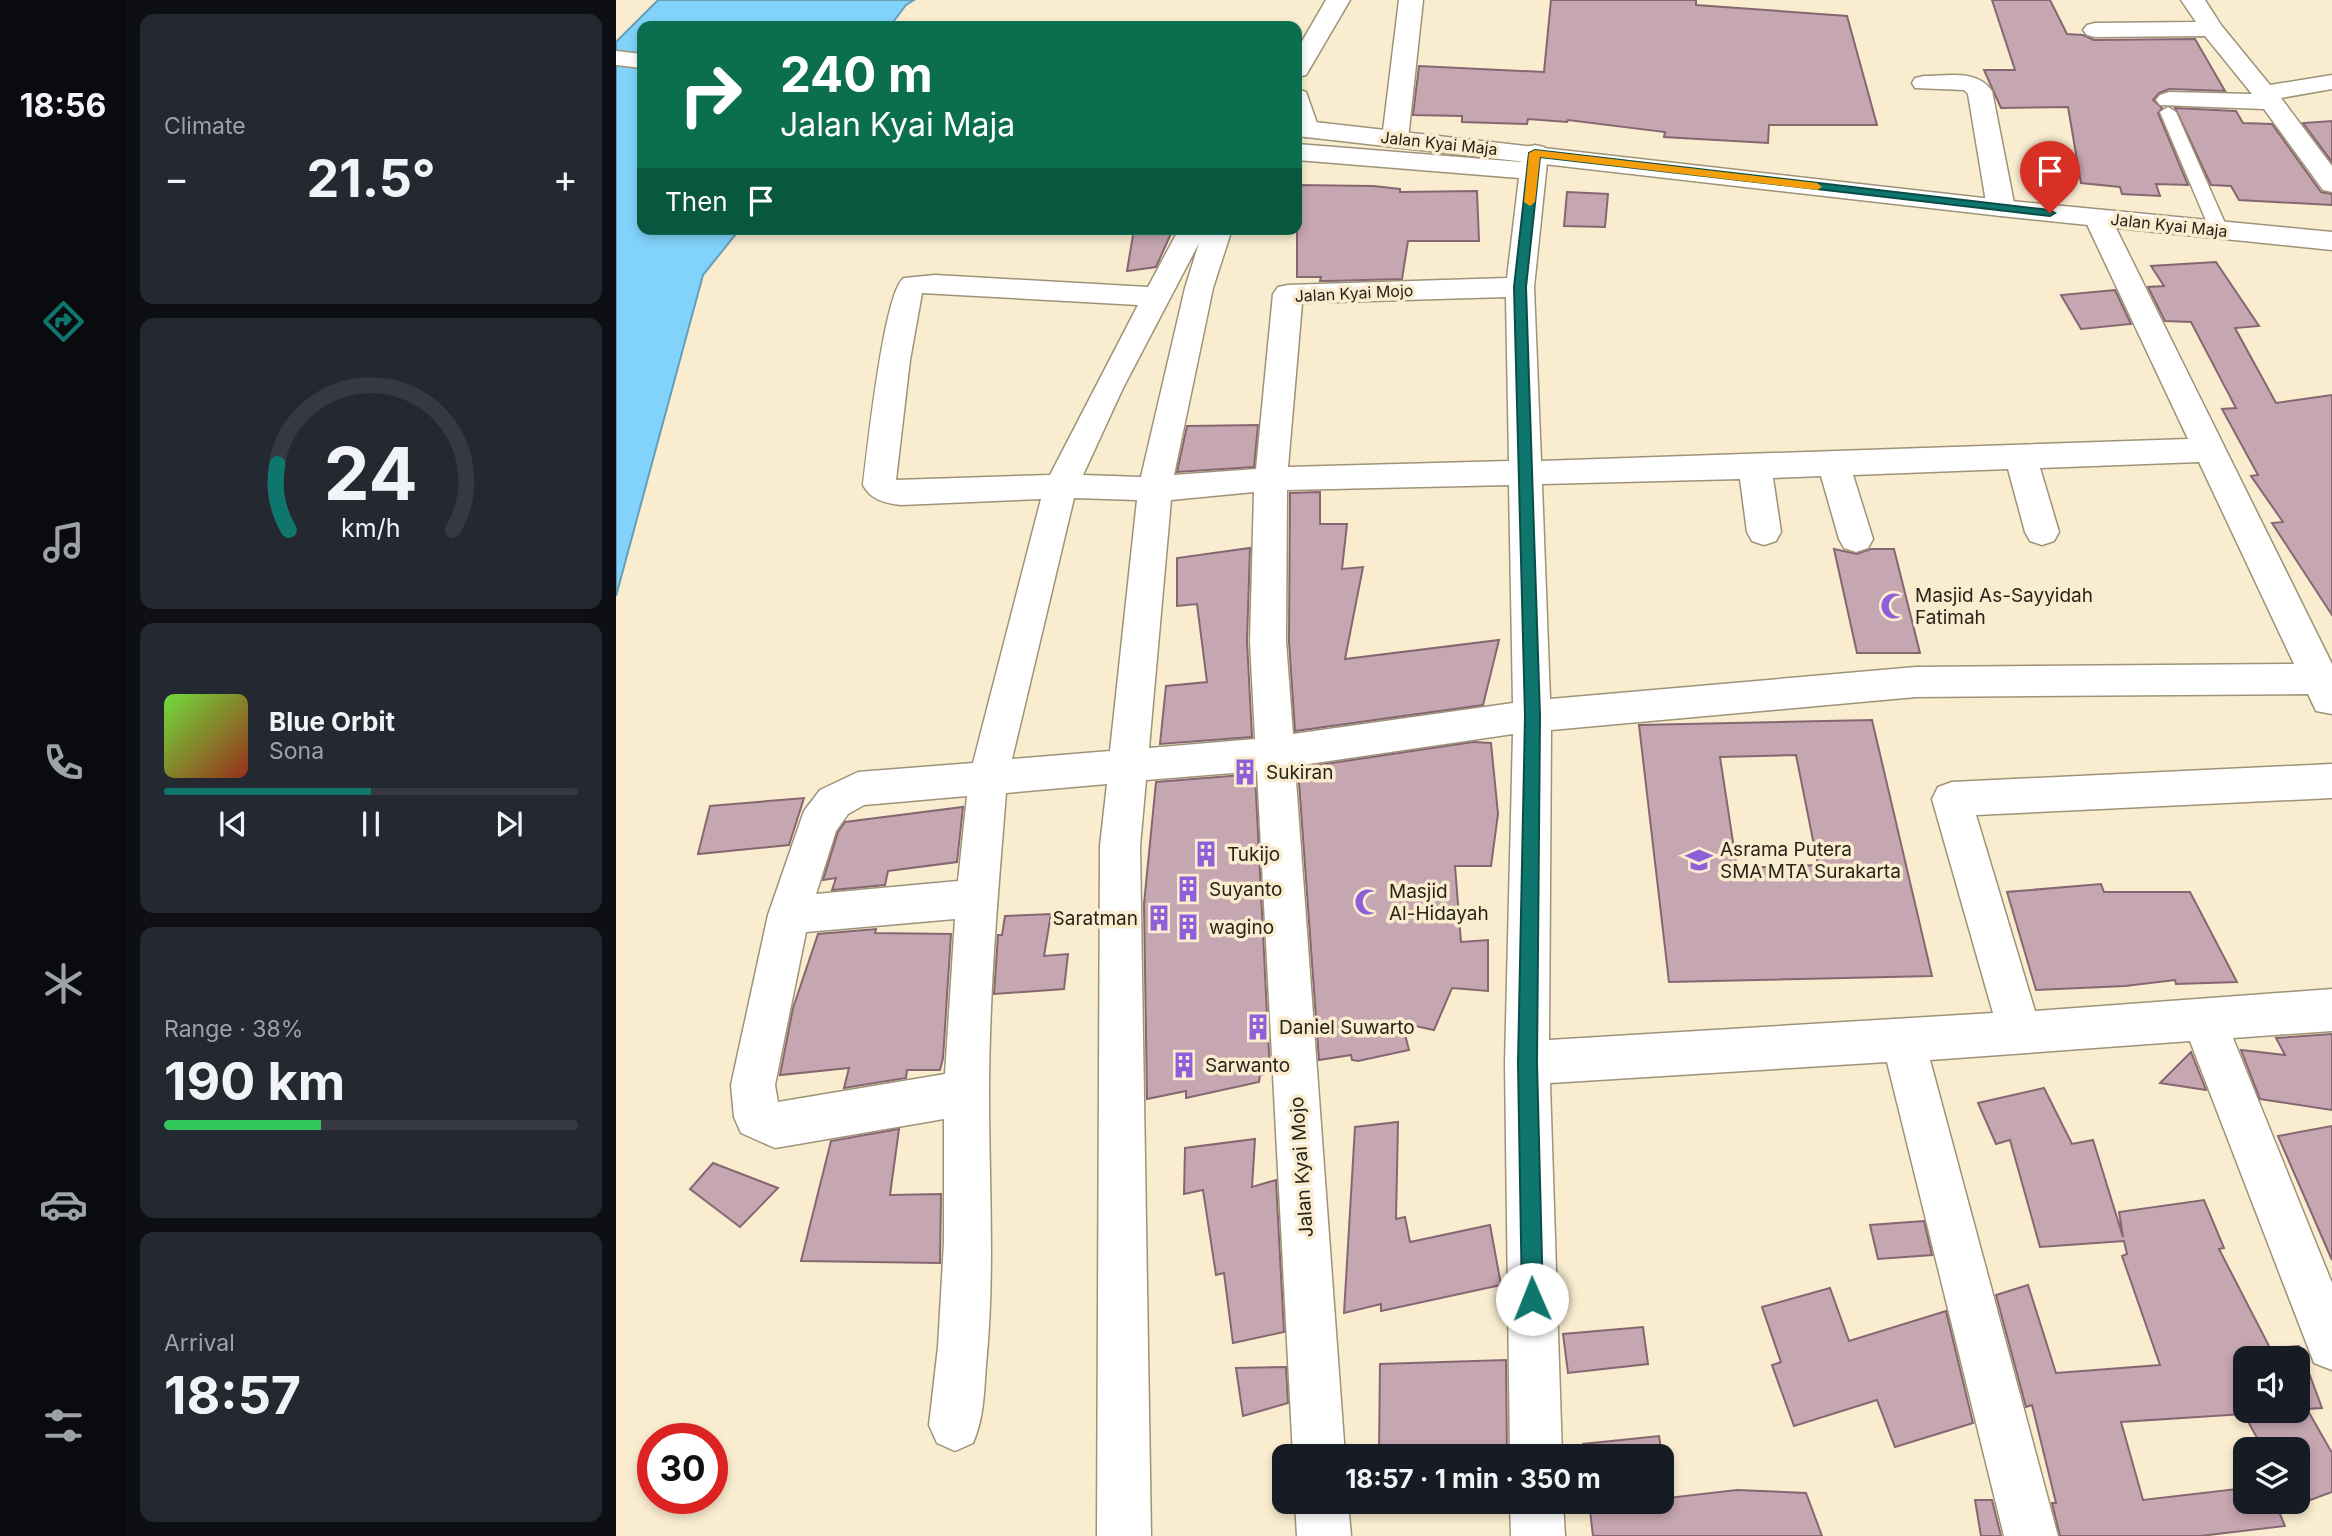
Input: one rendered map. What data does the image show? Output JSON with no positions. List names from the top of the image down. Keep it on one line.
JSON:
{"streets":{"street":["Jalan Kyai Maja","Jalan Kyai Mojo"]},"places":{"mosque":["Masjid As-Sayyidah Fatimah","Masjid Al-Hidayah"],"building":["Sukiran","Tukijo","Suyanto","Saratman","wagino","Daniel Suwarto","Sarwanto"],"school or university":["Asrama Putera SMA MTA Surakarta"]},"page":{"tabs":"18:56","tile":["Climate",["Range · 38%","190 km"],["Arrival","18:57"]],"turn":["240 m","Jalan Kyai Maja"],"heat":["−","21.5°","+"],"then":"Then","song":["Blue Orbit","Sona"],"limit":"30","trip":"18:57 · 1 min · 350 m","gauge":["24","km/h"]}}
